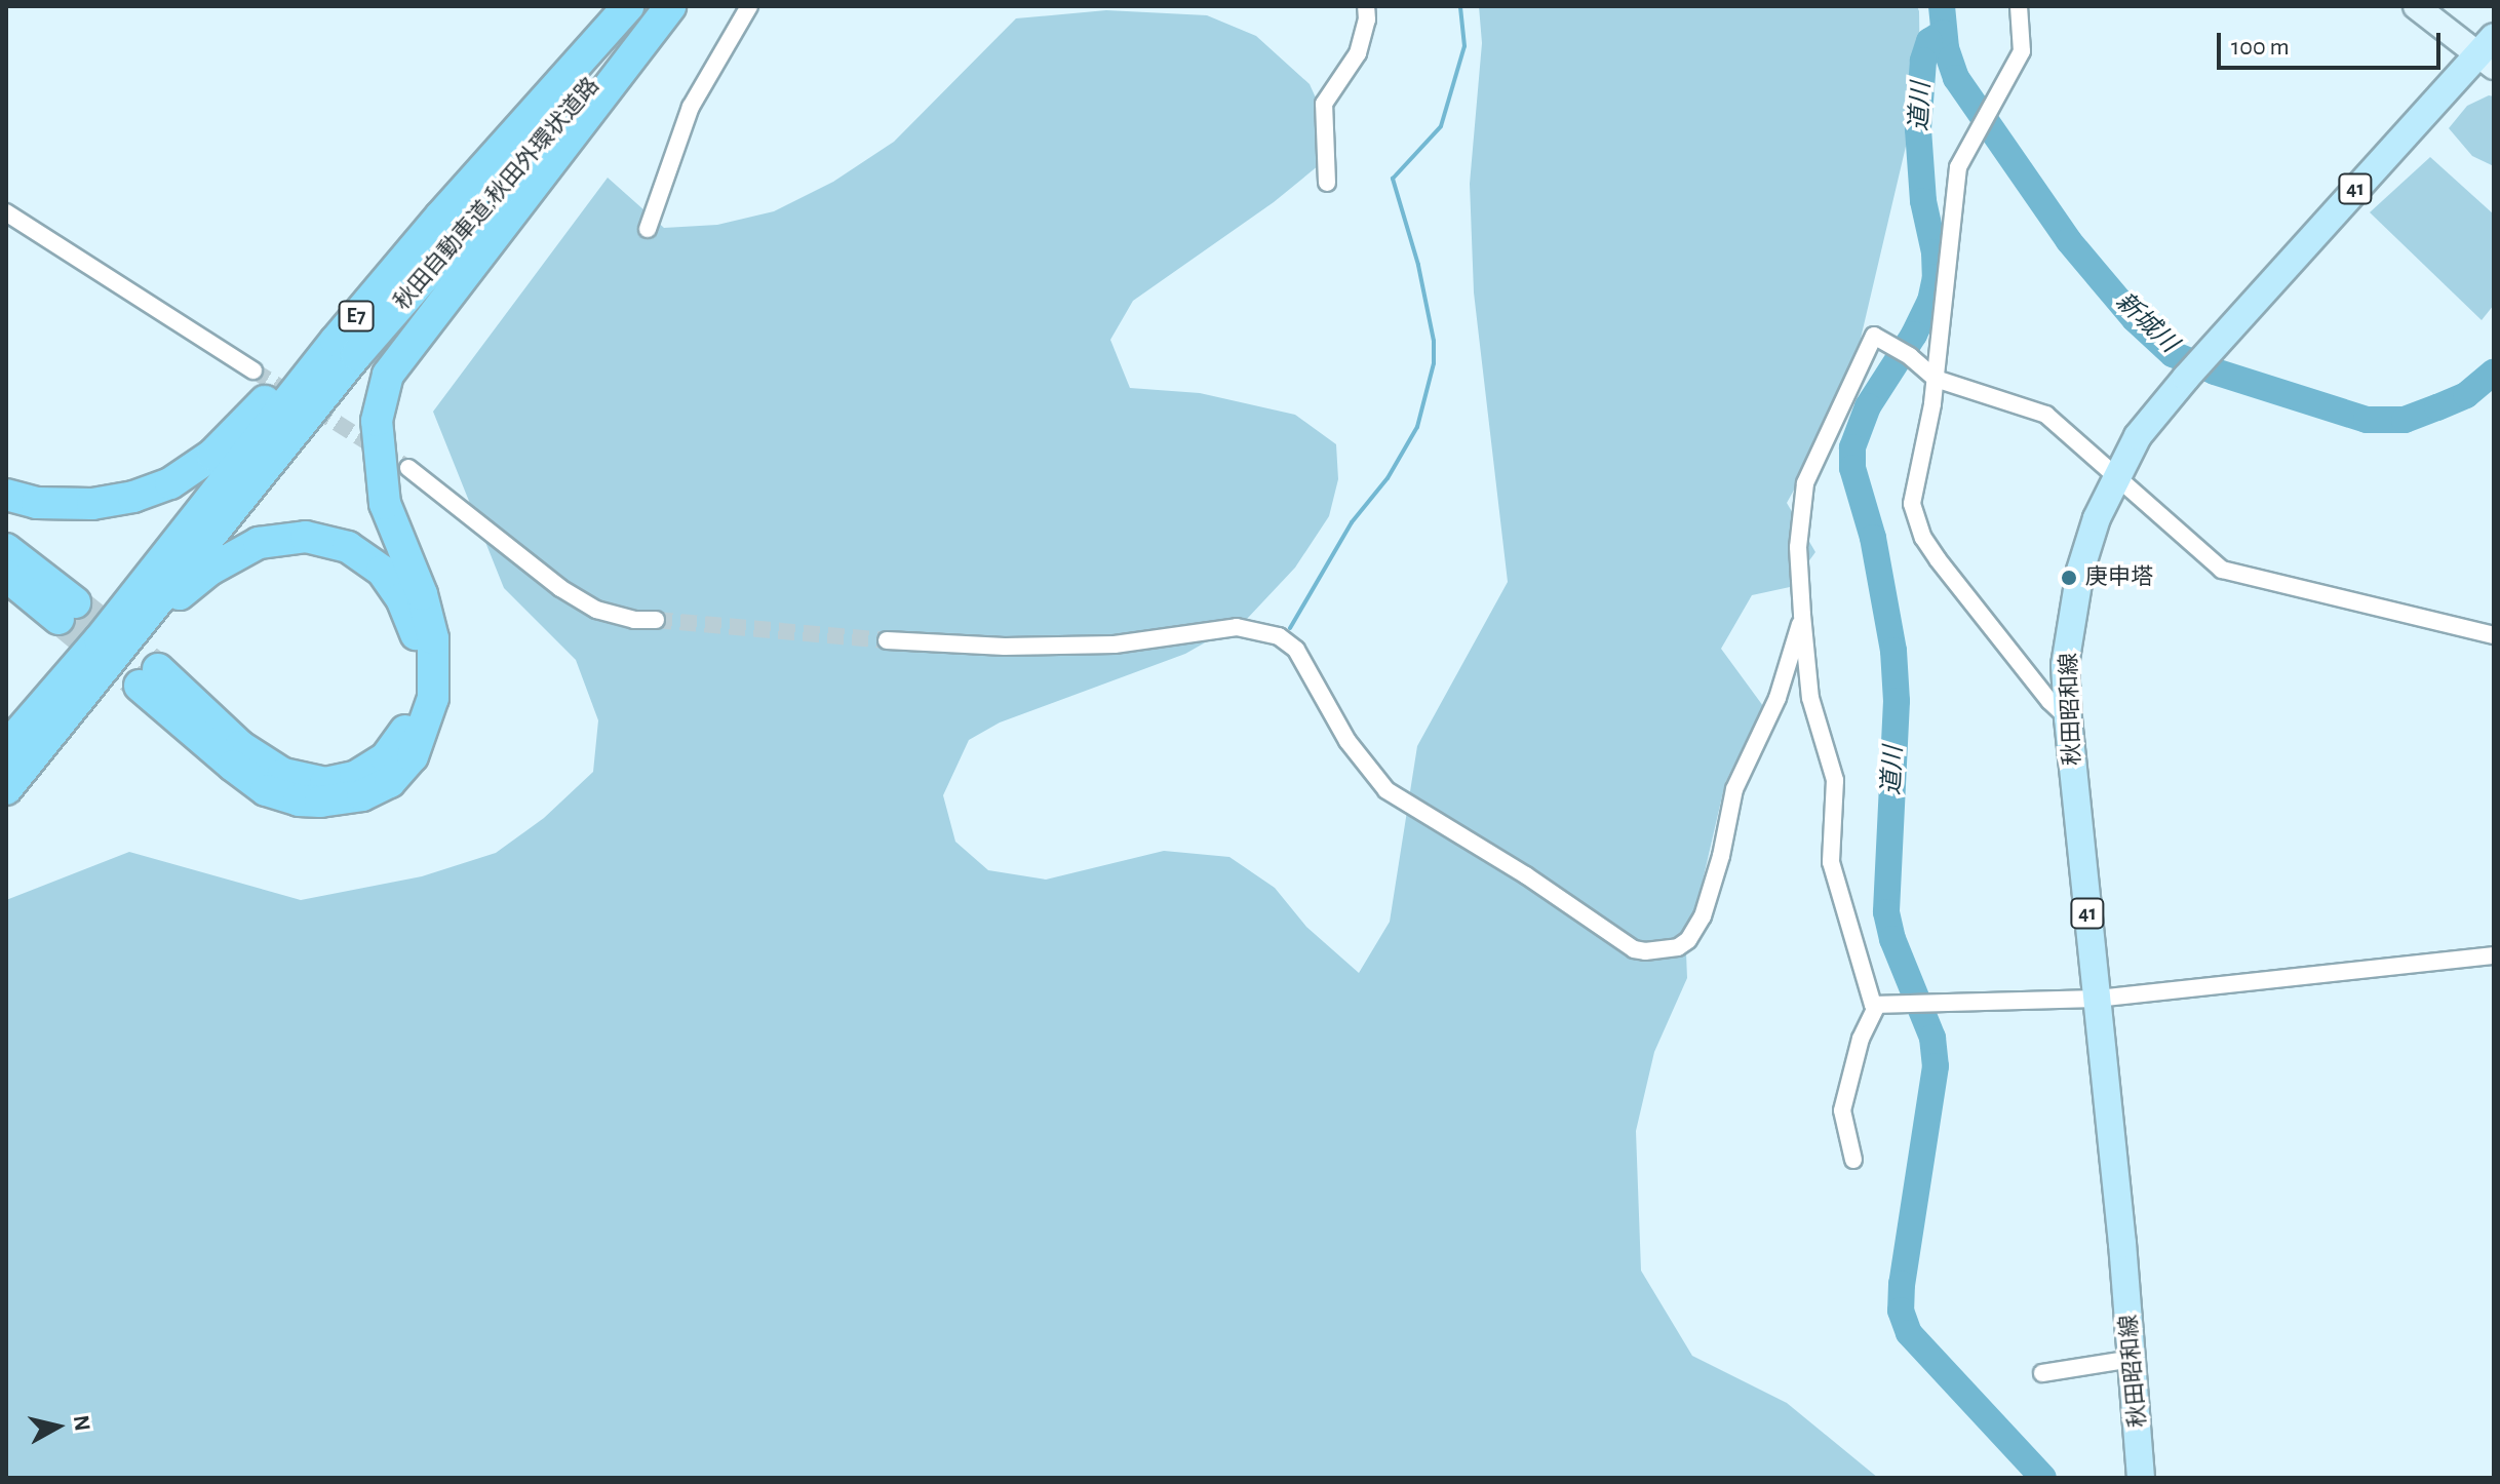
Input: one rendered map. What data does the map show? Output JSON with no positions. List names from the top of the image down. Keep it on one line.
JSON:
{"streets":{"highway":["秋田自動車道;秋田外環状道路","E7"],"main road":["41","秋田昭和線"]},"crossings":[["秋田自動車道;秋田外環状道路","E7"]],"water":["道川","新城川"],"places":["庚申塔"],"scale_bar":"100 m","north":"right"}
